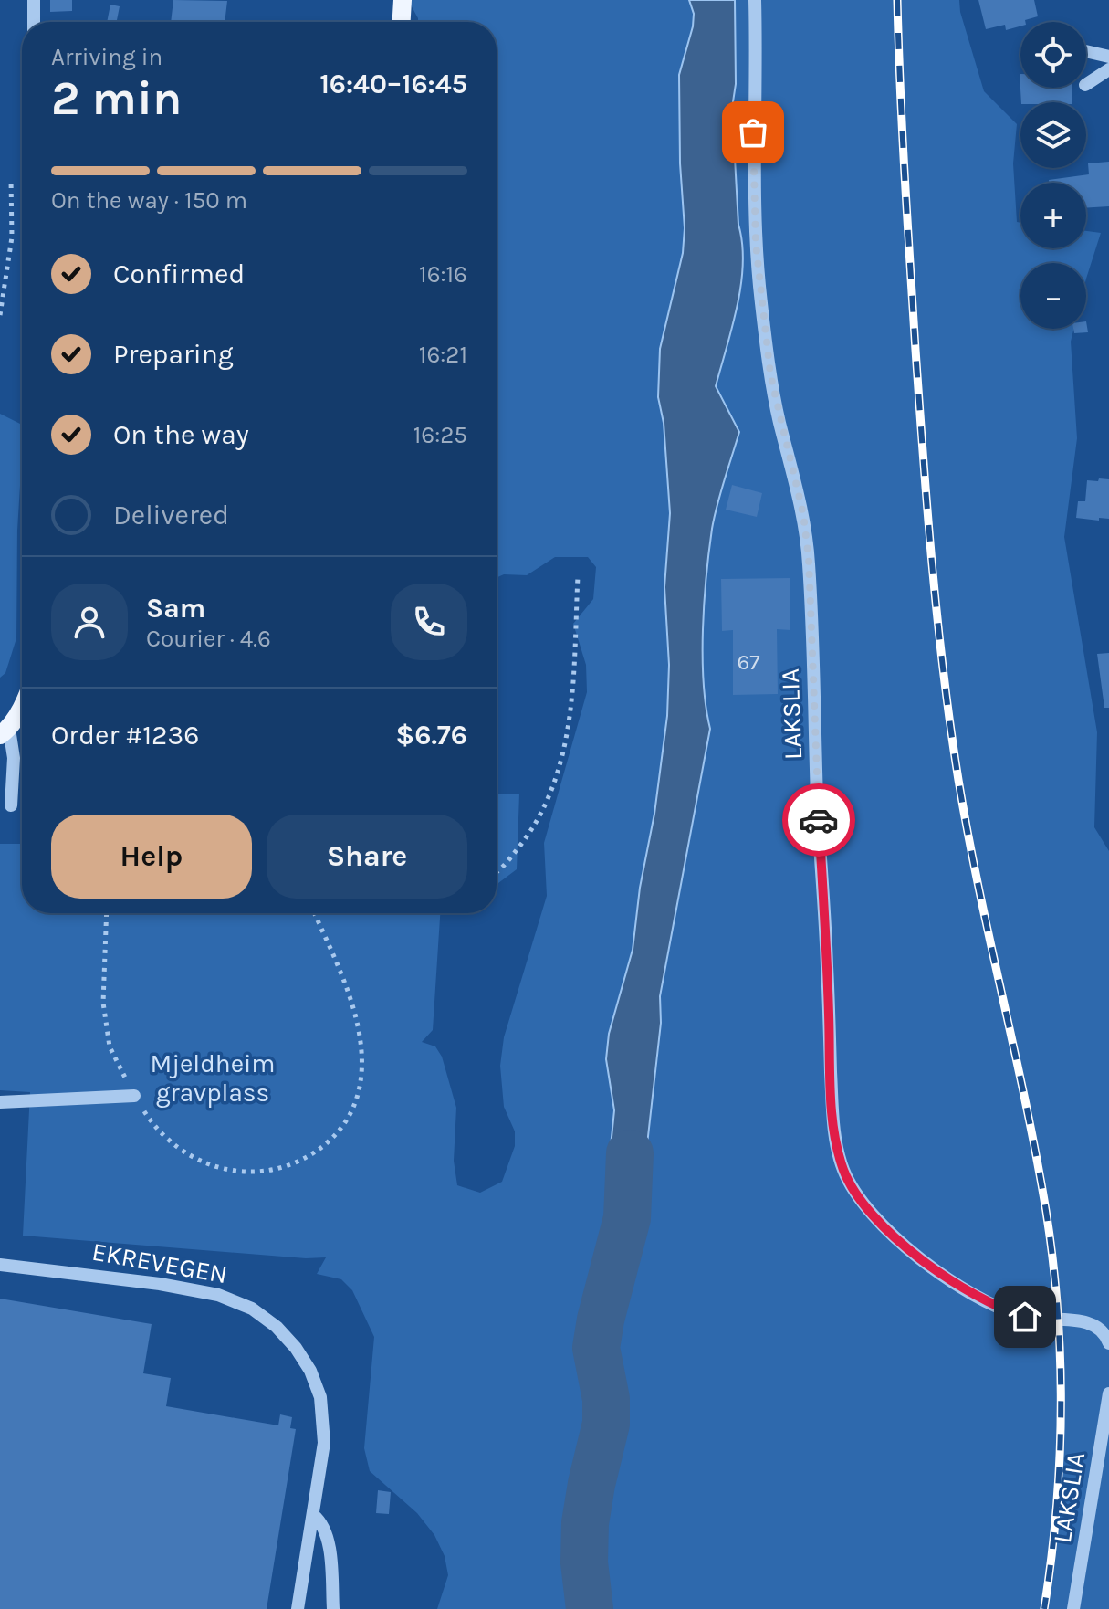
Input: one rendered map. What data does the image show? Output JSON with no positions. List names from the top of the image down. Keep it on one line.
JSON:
{"streets":{"street":["LAKSLIA","EKREVEGEN"]},"parks":["Mjeldheim gravplass"],"house_numbers":["67"],"page":{"map_buttons":["+","−"],"heading":["2 min","Arriving in","16:40–16:45"],"panel":["Sam","Courier · 4.6","Order #1236","$6.76"],"bar":"On the way · 150 m","list":[["Confirmed","16:16"],["Preparing","16:21"],["On the way","16:25"],"Delivered"],"buttons":["Help","Share"]}}
